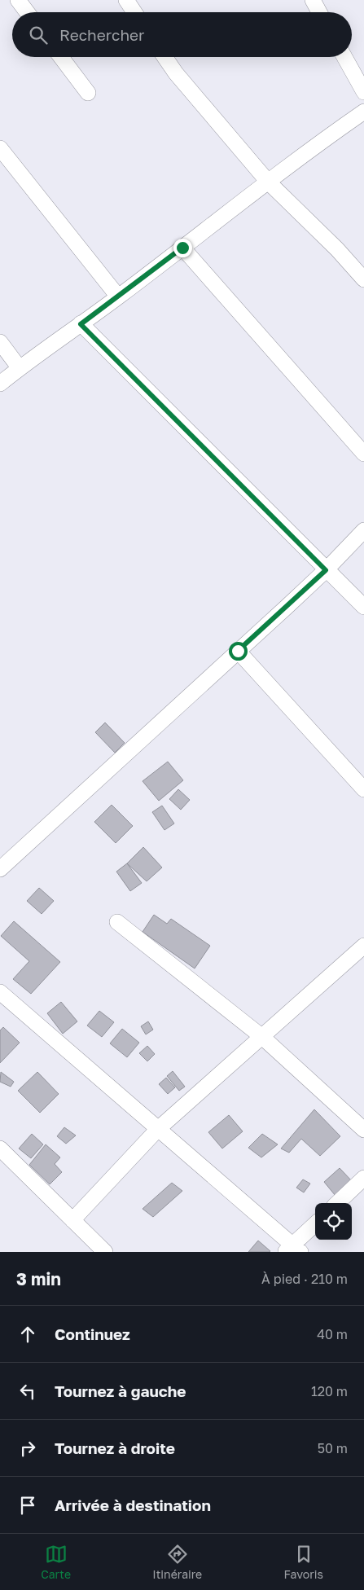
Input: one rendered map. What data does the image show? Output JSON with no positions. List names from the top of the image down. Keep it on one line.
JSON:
{"page":{"search":"Rechercher","heading":["3 min","À pied · 210 m"],"list":[["Continuez","40 m"],["Tournez à gauche","120 m"],["Tournez à droite","50 m"],"Arrivée à destination"],"nav":["Carte","Itinéraire","Favoris"]}}
